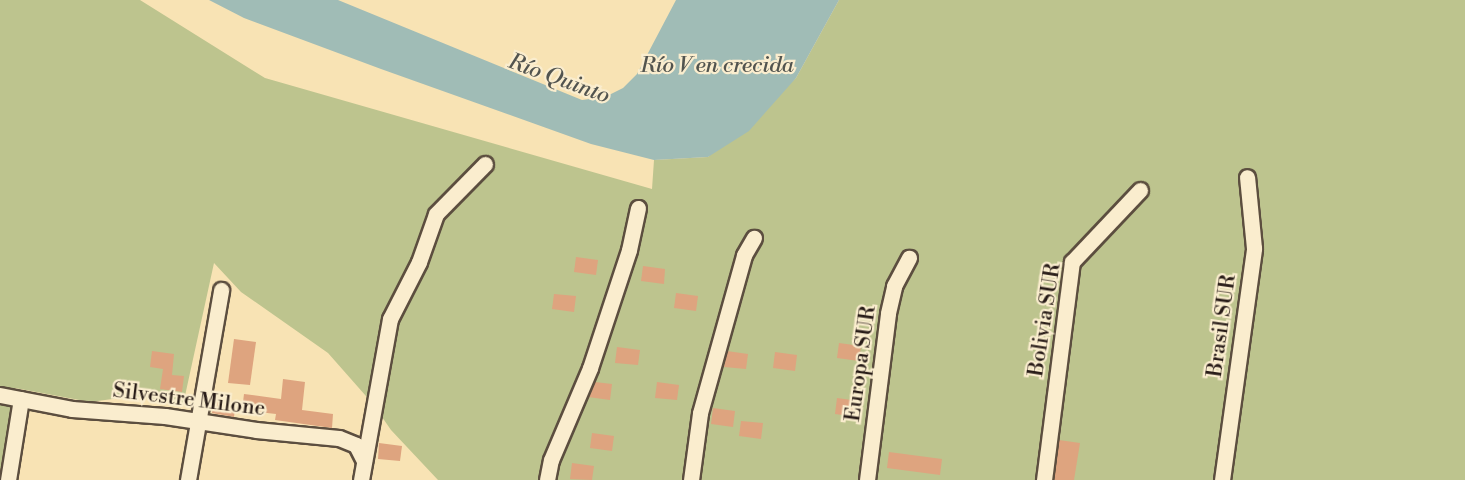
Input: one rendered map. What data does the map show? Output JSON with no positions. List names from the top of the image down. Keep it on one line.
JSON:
{"streets":{"street":["Bolivia SUR","Brasil SUR","Europa SUR","Silvestre Milone"]},"water":["Río V en crecida","Río Quinto"]}
